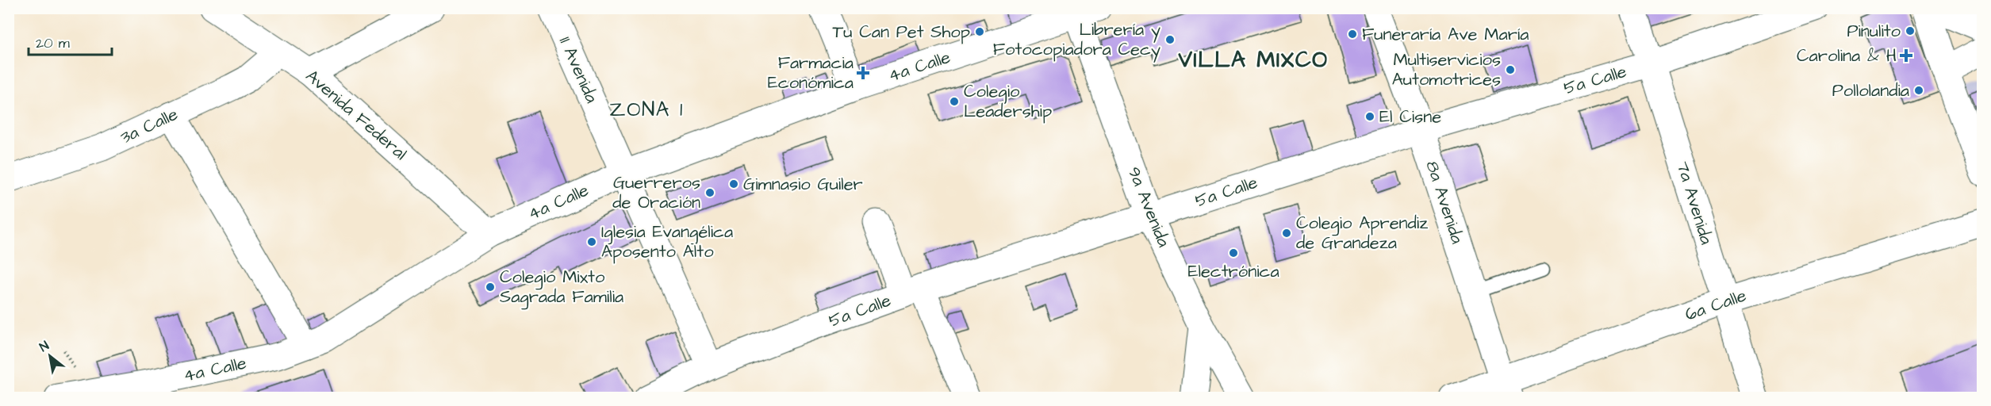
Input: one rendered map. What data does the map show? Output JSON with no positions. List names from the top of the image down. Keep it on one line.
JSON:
{"streets":{"street":["4a Calle","11 Avenida","5a Calle","Avenida Federal","3a Calle","8a Avenida","7a Avenida","9a Avenida","6a Calle"]},"crossings":[["4a Calle","11 Avenida"],["4a Calle","Avenida Federal"],["4a Calle","9a Avenida"],["11 Avenida","5a Calle"],["5a Calle","8a Avenida"],["5a Calle","7a Avenida"],["5a Calle","9a Avenida"],["Avenida Federal","3a Calle"],["8a Avenida","6a Calle"],["7a Avenida","6a Calle"]],"districts":["VILLA MIXCO","ZONA 1"],"places":{"other":["Pinulito","Tu Can Pet Shop","Funeraría Ave María","Librería y Fotocopiadora Cecy","Multiservicios Automotrices","Pollolandia","Colegio Leadership","El Cisne","Gimnasio Guiler","Guerreros de Oración","Colegio Aprendiz de Grandeza","Iglesia Evangélica Aposento Alto","Electrónica","Colegio Mixto Sagrada Familia"],"health":["Carolina & H","Farmacia Económica"]},"scale_bar":"20 m","north":"top left"}
